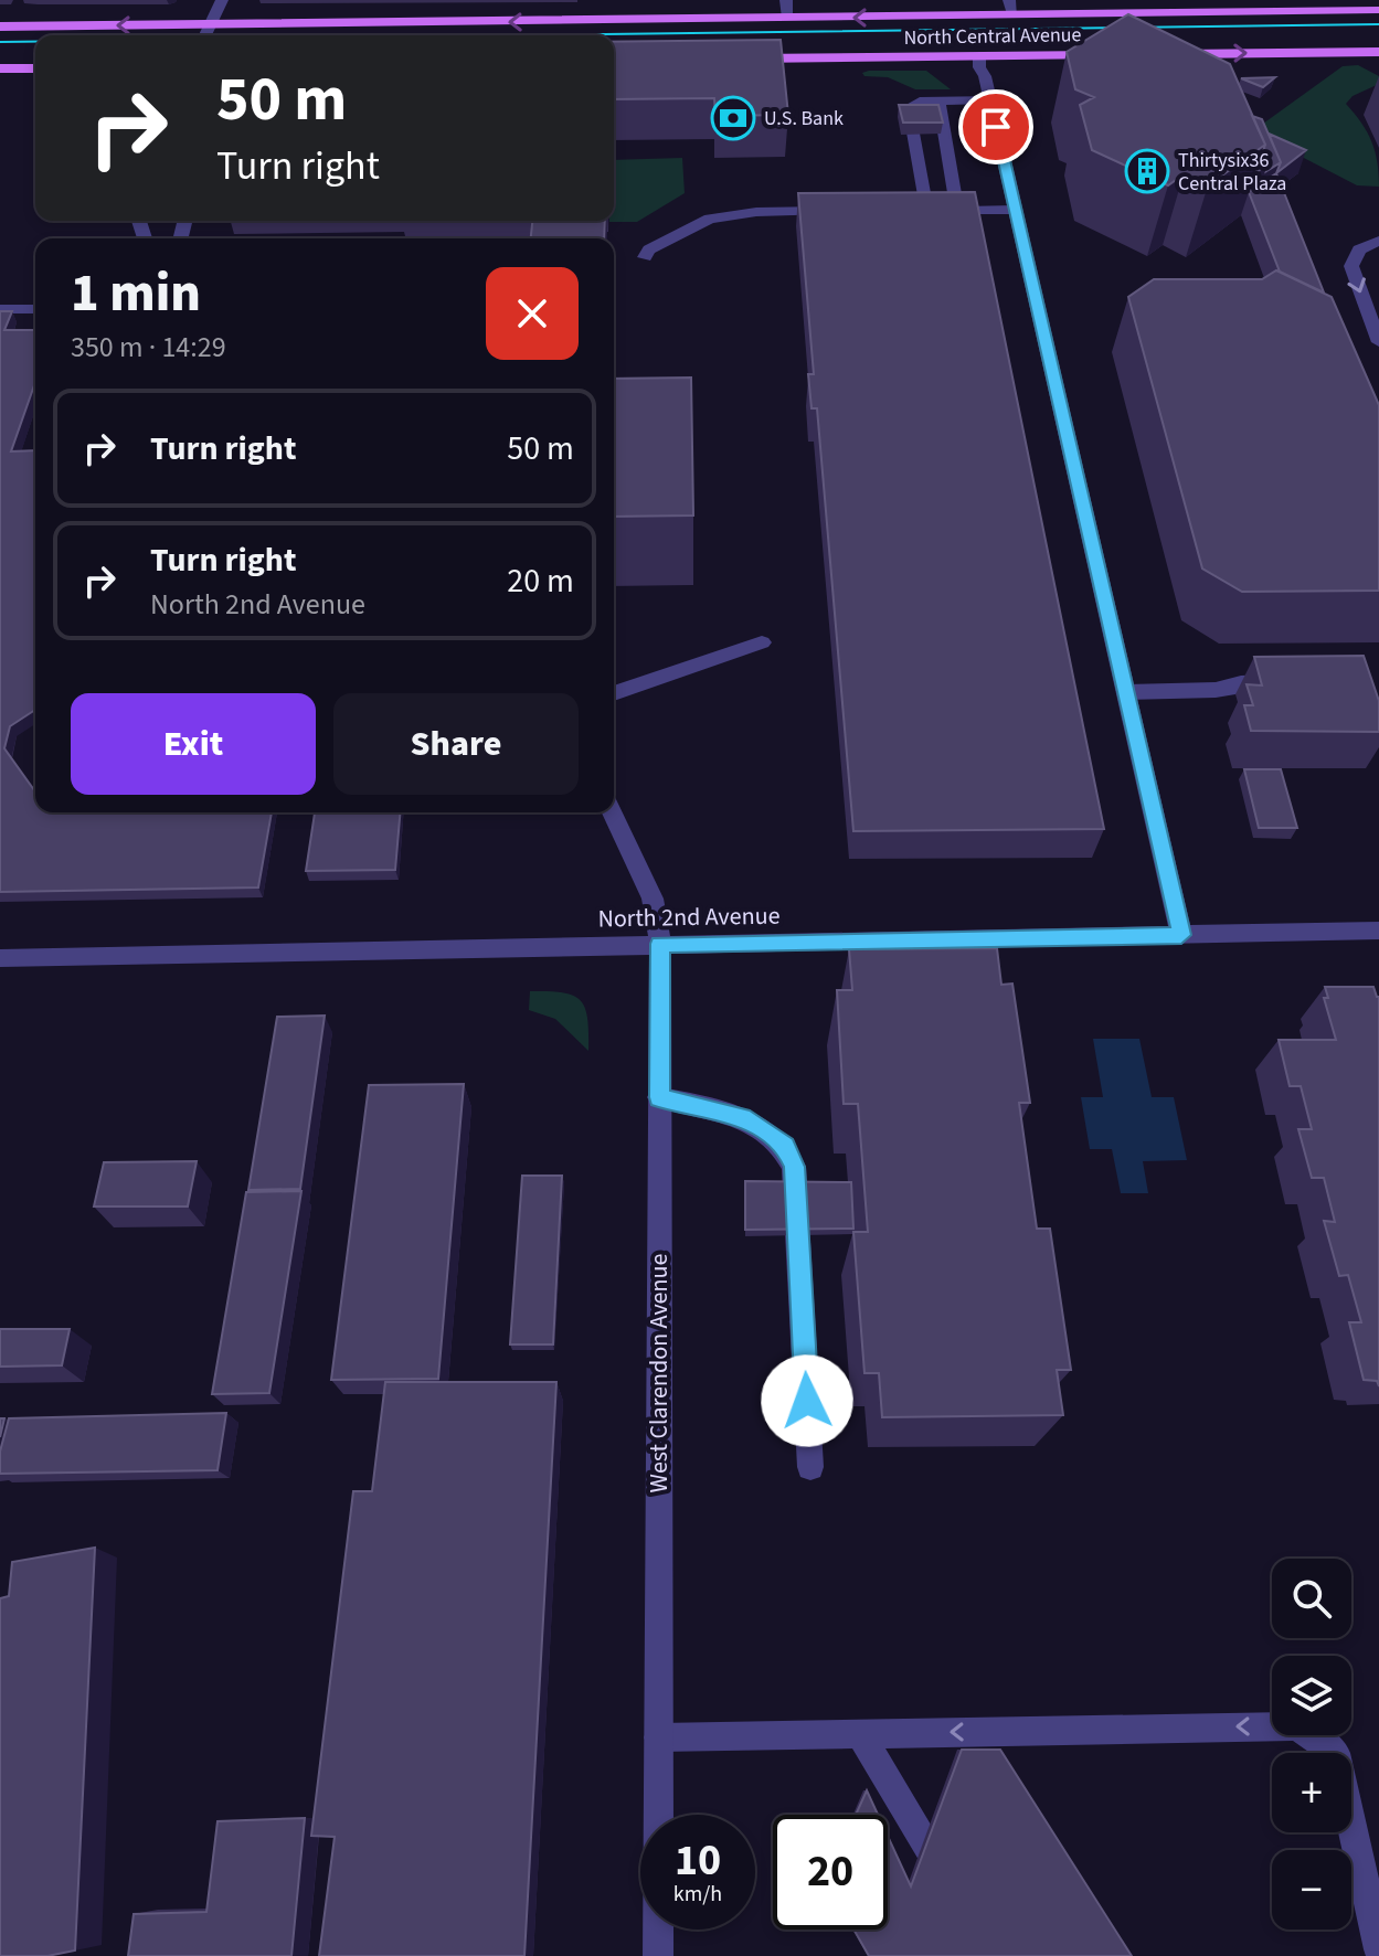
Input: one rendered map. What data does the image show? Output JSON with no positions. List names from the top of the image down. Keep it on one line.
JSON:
{"streets":{"main road":["North Central Avenue"],"street":["North 2nd Avenue","West Clarendon Avenue"]},"crossings":[["North 2nd Avenue","West Clarendon Avenue"]],"places":{"bank":["U.S. Bank"],"building":["Thirtysix36 Central Plaza"]},"page":{"turn":["50 m","Turn right"],"heading":["1 min","350 m · 14:29"],"list":[{"name":"Turn right","value":"50 m"},{"name":"Turn right","note":"North 2nd Avenue","value":"20 m"}],"buttons":["Exit","Share"],"map_buttons":["+","−"],"speed":"10 km/h","limit":"20"}}
